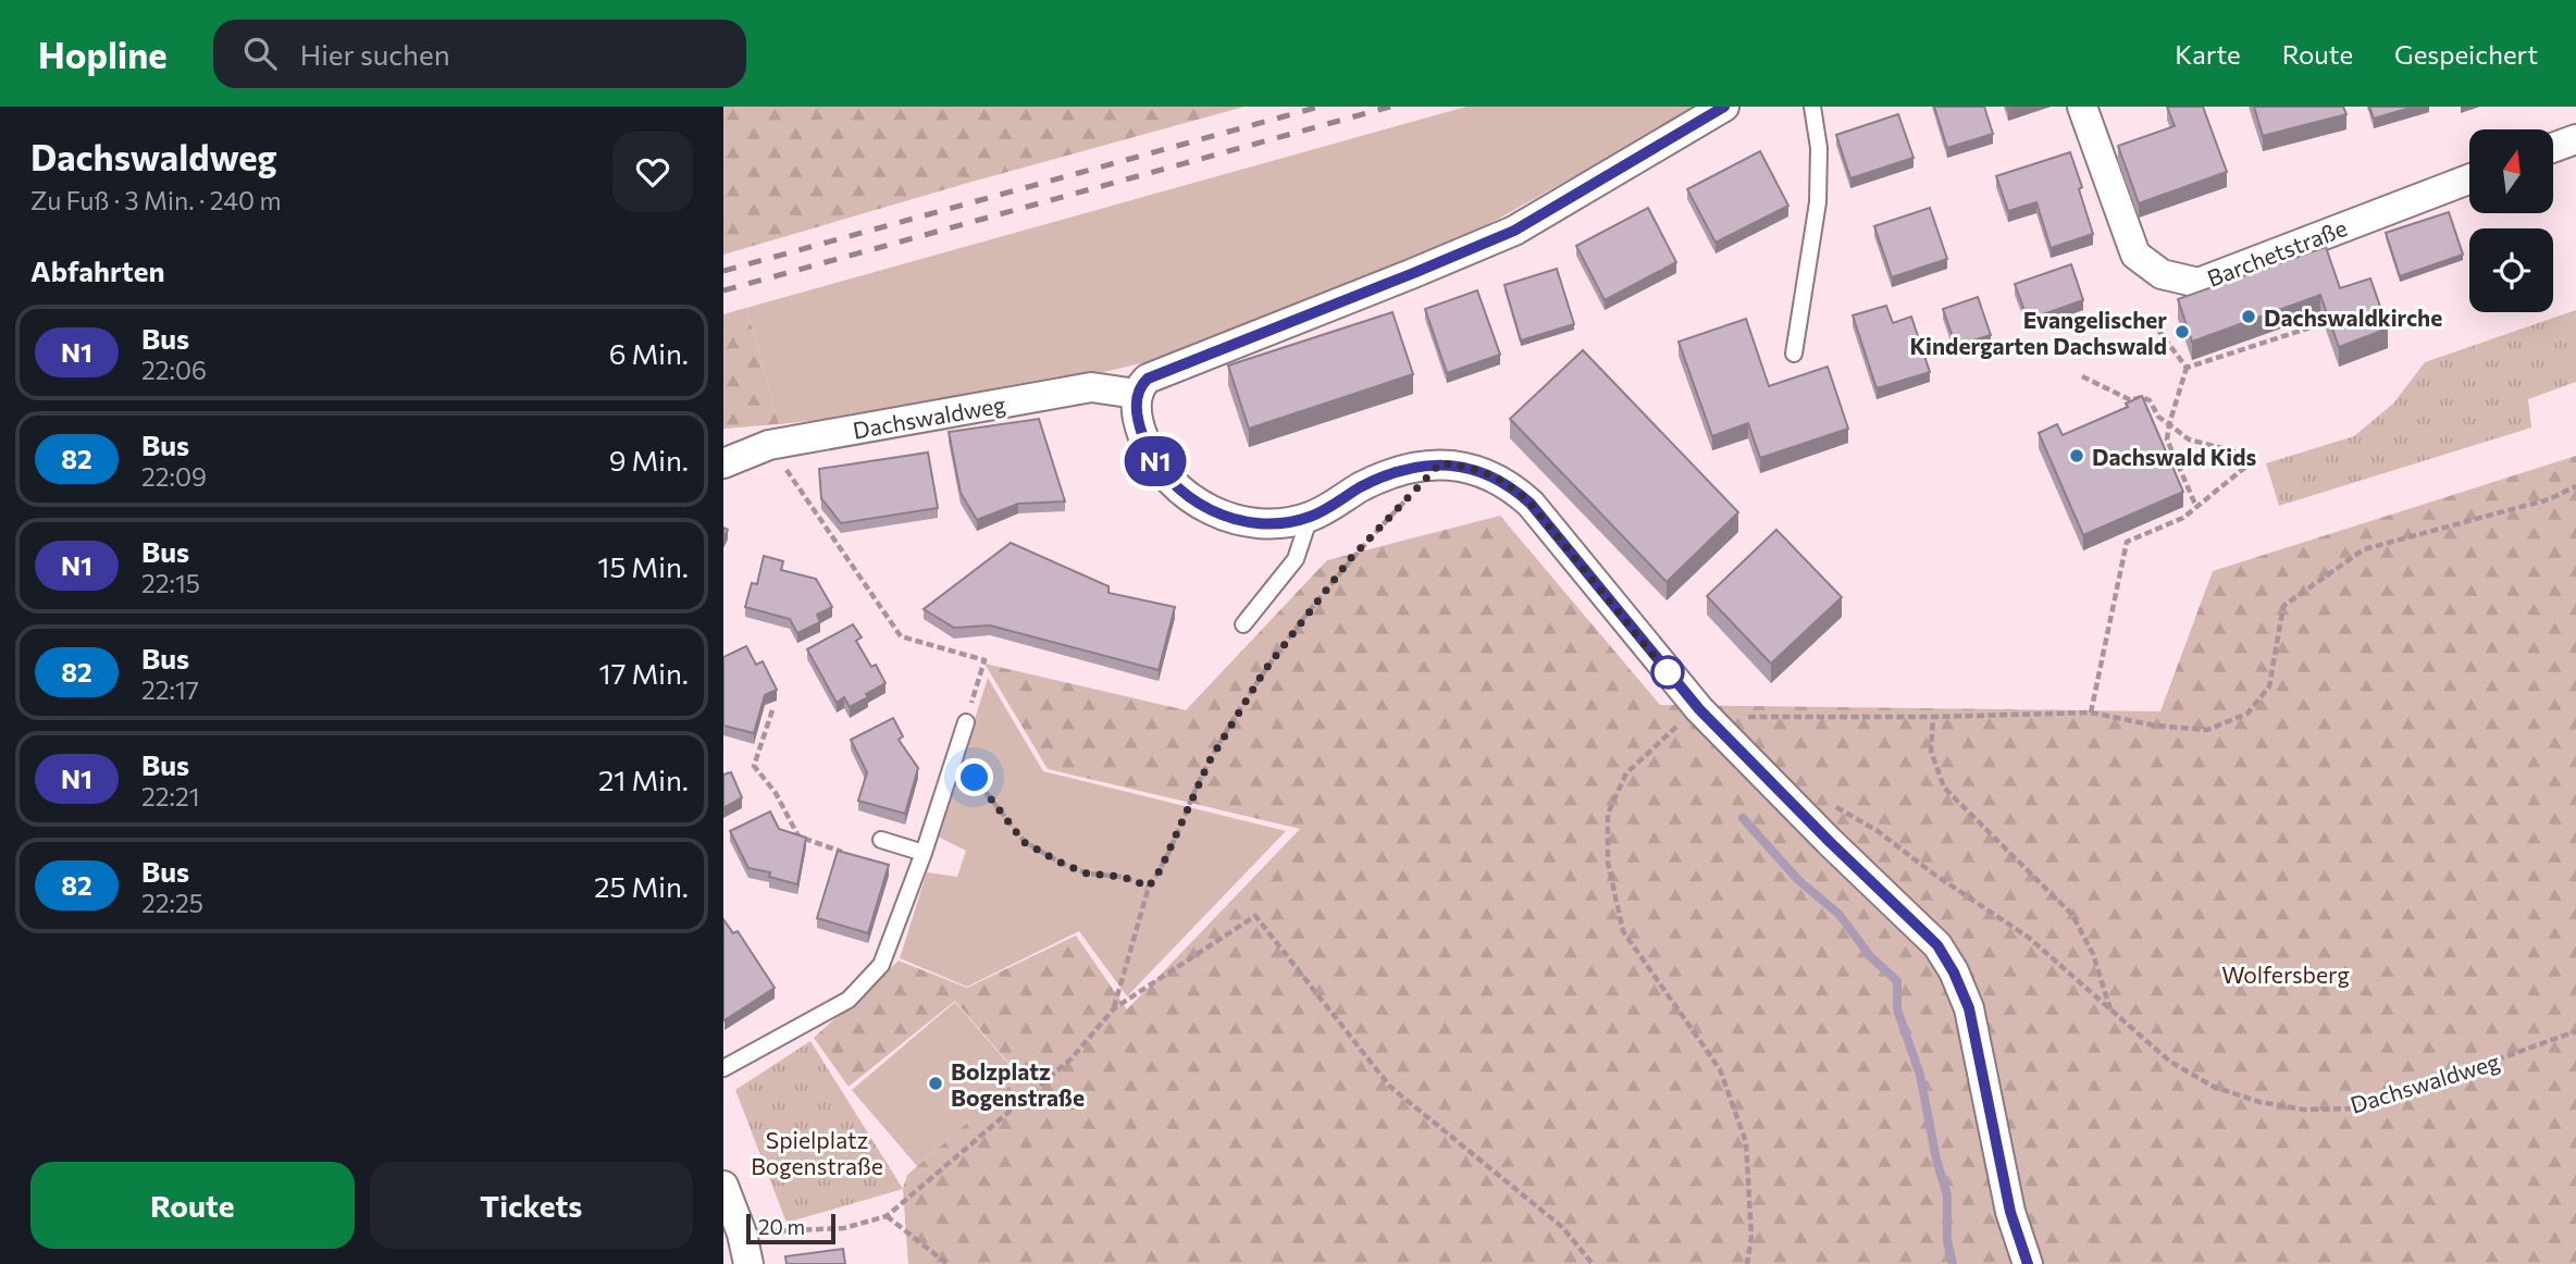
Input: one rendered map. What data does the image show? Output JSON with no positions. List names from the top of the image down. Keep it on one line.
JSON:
{"streets":{"street":["Barchetstraße","Dachswaldweg"]},"parks":["Wolfersberg","Spielplatz Bogenstraße"],"places":["Dachswaldkirche","Evangelischer Kindergarten Dachswald","Dachswald Kids","Bolzplatz Bogenstraße"],"lines":["bus line N1"],"scale_bar":"20 m","north":"top","page":{"header":"Hopline","search":"Hier suchen","nav":["Karte","Route","Gespeichert"],"heading":[["Dachswaldweg","Zu Fuß · 3 Min. · 240 m"],"Abfahrten"],"on_map":"N1","list":[{"mark":"N1","name":"Bus","note":"22:06","value":"6 Min."},{"mark":"82","name":"Bus","note":"22:09","value":"9 Min."},{"mark":"N1","name":"Bus","note":"22:15","value":"15 Min."},{"mark":"82","name":"Bus","note":"22:17","value":"17 Min."},{"mark":"N1","name":"Bus","note":"22:21","value":"21 Min."},{"mark":"82","name":"Bus","note":"22:25","value":"25 Min."}],"buttons":["Route","Tickets"],"scale":"20 m"}}
